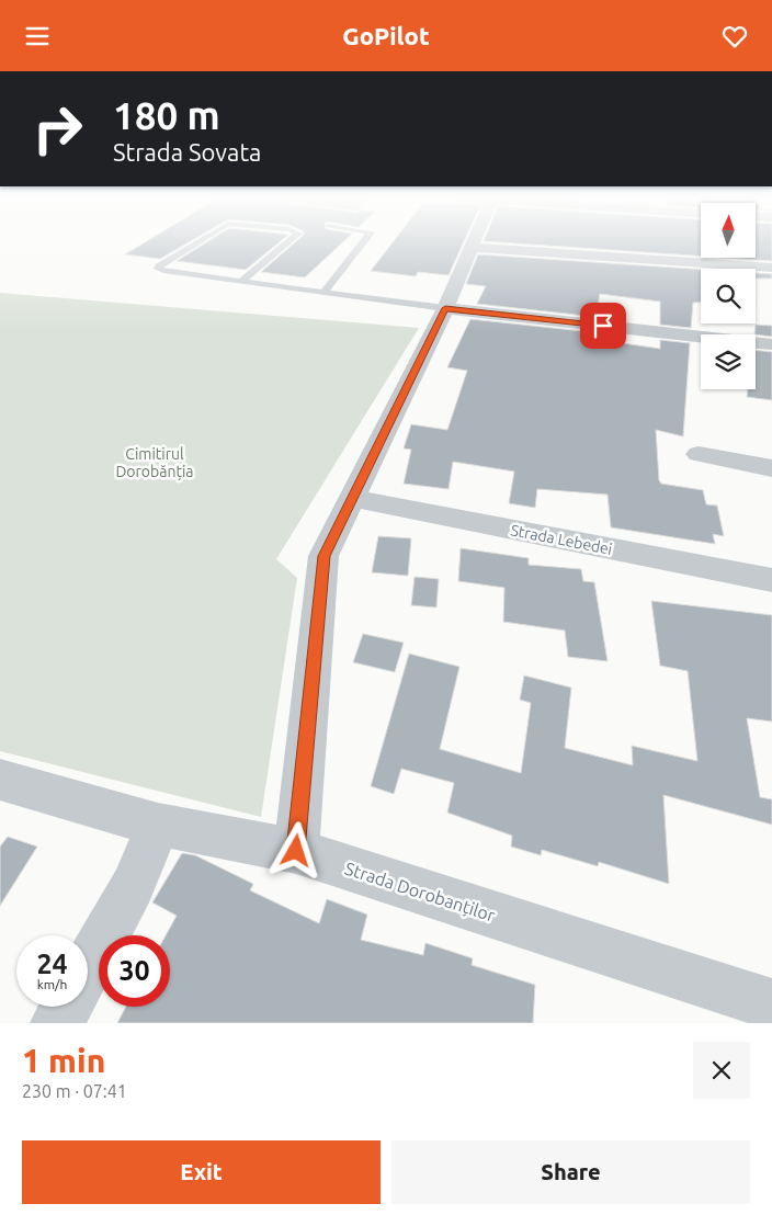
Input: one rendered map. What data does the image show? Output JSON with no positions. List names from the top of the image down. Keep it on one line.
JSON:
{"streets":{"street":["Strada Lebedei","Strada Dorobanților"]},"parks":["Cimitirul Dorobănția"],"north":"top","page":{"header":"GoPilot","turn":["180 m","Strada Sovata"],"speed":"24 km/h","limit":"30","heading":["1 min","230 m · 07:41"],"buttons":["Exit","Share"]}}
